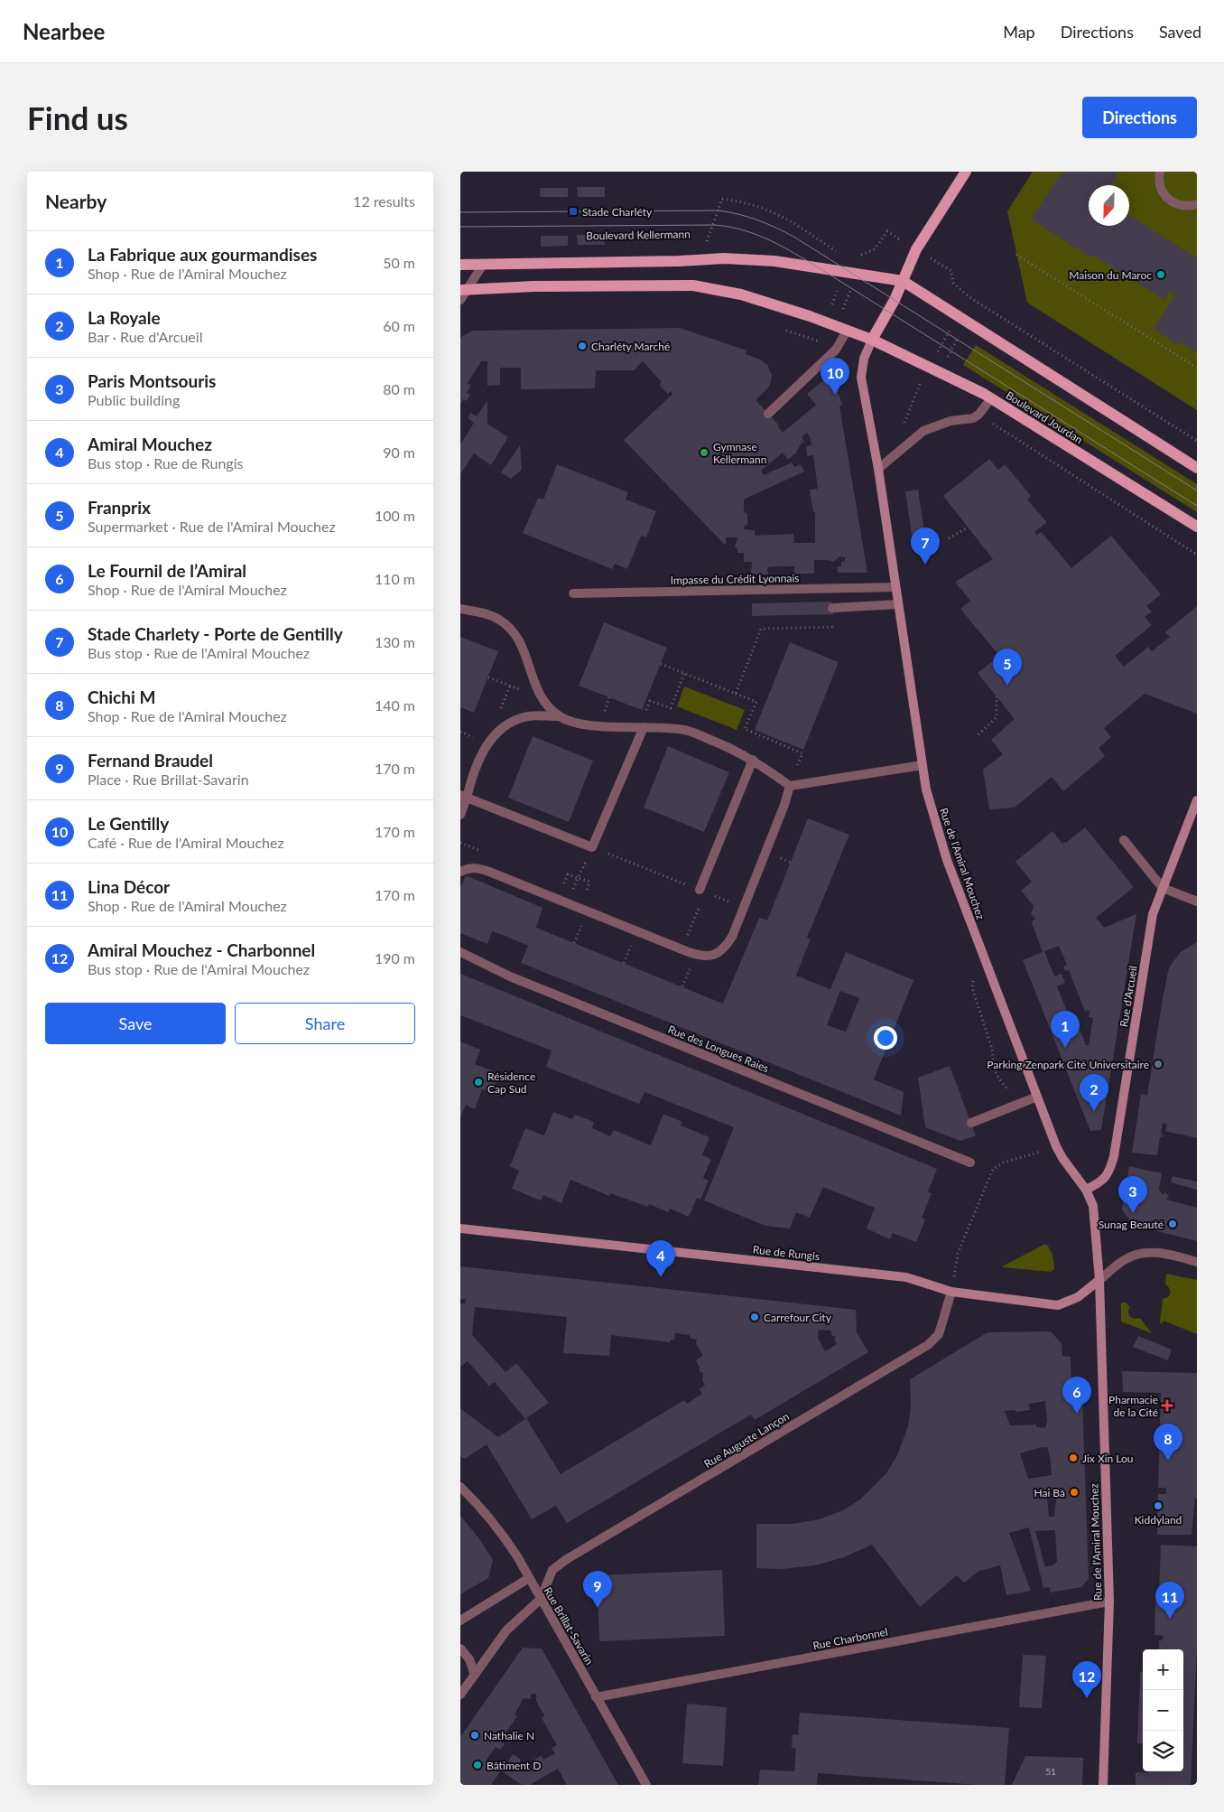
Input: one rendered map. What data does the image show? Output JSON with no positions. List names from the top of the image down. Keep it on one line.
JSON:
{"streets":{"main road":["Boulevard Jourdan"],"street":["Impasse du Crédit Lyonnais","Rue de l'Amiral Mouchez","Rue d'Arcueil","Rue des Longues Raies","Rue de Rungis","Rue Auguste Lançon","Rue Brillat-Savarin","Rue Charbonnel"],"path":["Boulevard Kellermann"]},"crossings":[["Boulevard Jourdan","Rue de l'Amiral Mouchez"],["Impasse du Crédit Lyonnais","Rue de l'Amiral Mouchez"],["Rue de l'Amiral Mouchez","Rue d'Arcueil"],["Rue de l'Amiral Mouchez","Rue de Rungis"],["Rue de l'Amiral Mouchez","Rue Charbonnel"],["Rue de Rungis","Rue Auguste Lançon"],["Rue Auguste Lançon","Rue Brillat-Savarin"],["Rue Brillat-Savarin","Rue Charbonnel"]],"places":{"transit":["Stade Charléty"],"other":["Maison du Maroc","Charléty Marché","Gymnase Kellermann","Parking Zenpark Cité Universitaire","Résidence Cap Sud","Sunag Beauté","Carrefour City","Jix Xin Lou","Hai Bà","Kiddyland","Nathalie N","Bâtiment D"],"health":["Pharmacie de la Cité"]},"house_numbers":["51"],"north":"bottom","page":{"header":"Nearbee","nav":["Map","Directions","Saved"],"buttons":["Directions",["Save","Share"]],"title":"Find us","heading":["Nearby","12 results"],"list":[{"mark":"1","name":"La Fabrique aux gourmandises","note":"Shop · Rue de l'Amiral Mouchez","value":"50 m"},{"mark":"2","name":"La Royale","note":"Bar · Rue d'Arcueil","value":"60 m"},{"mark":"3","name":"Paris Montsouris","note":"Public building","value":"80 m"},{"mark":"4","name":"Amiral Mouchez","note":"Bus stop · Rue de Rungis","value":"90 m"},{"mark":"5","name":"Franprix","note":"Supermarket · Rue de l'Amiral Mouchez","value":"100 m"},{"mark":"6","name":"Le Fournil de l’Amiral","note":"Shop · Rue de l'Amiral Mouchez","value":"110 m"},{"mark":"7","name":"Stade Charlety - Porte de Gentilly","note":"Bus stop · Rue de l'Amiral Mouchez","value":"130 m"},{"mark":"8","name":"Chichi M","note":"Shop · Rue de l'Amiral Mouchez","value":"140 m"},{"mark":"9","name":"Fernand Braudel","note":"Place · Rue Brillat-Savarin","value":"170 m"},{"mark":"10","name":"Le Gentilly","note":"Café · Rue de l'Amiral Mouchez","value":"170 m"},{"mark":"11","name":"Lina Décor","note":"Shop · Rue de l'Amiral Mouchez","value":"170 m"},{"mark":"12","name":"Amiral Mouchez - Charbonnel","note":"Bus stop · Rue de l'Amiral Mouchez","value":"190 m"}],"pins":["10","7","5","1","2","3","4","6","8","9","11","12"],"map_buttons":["+","−"]}}
